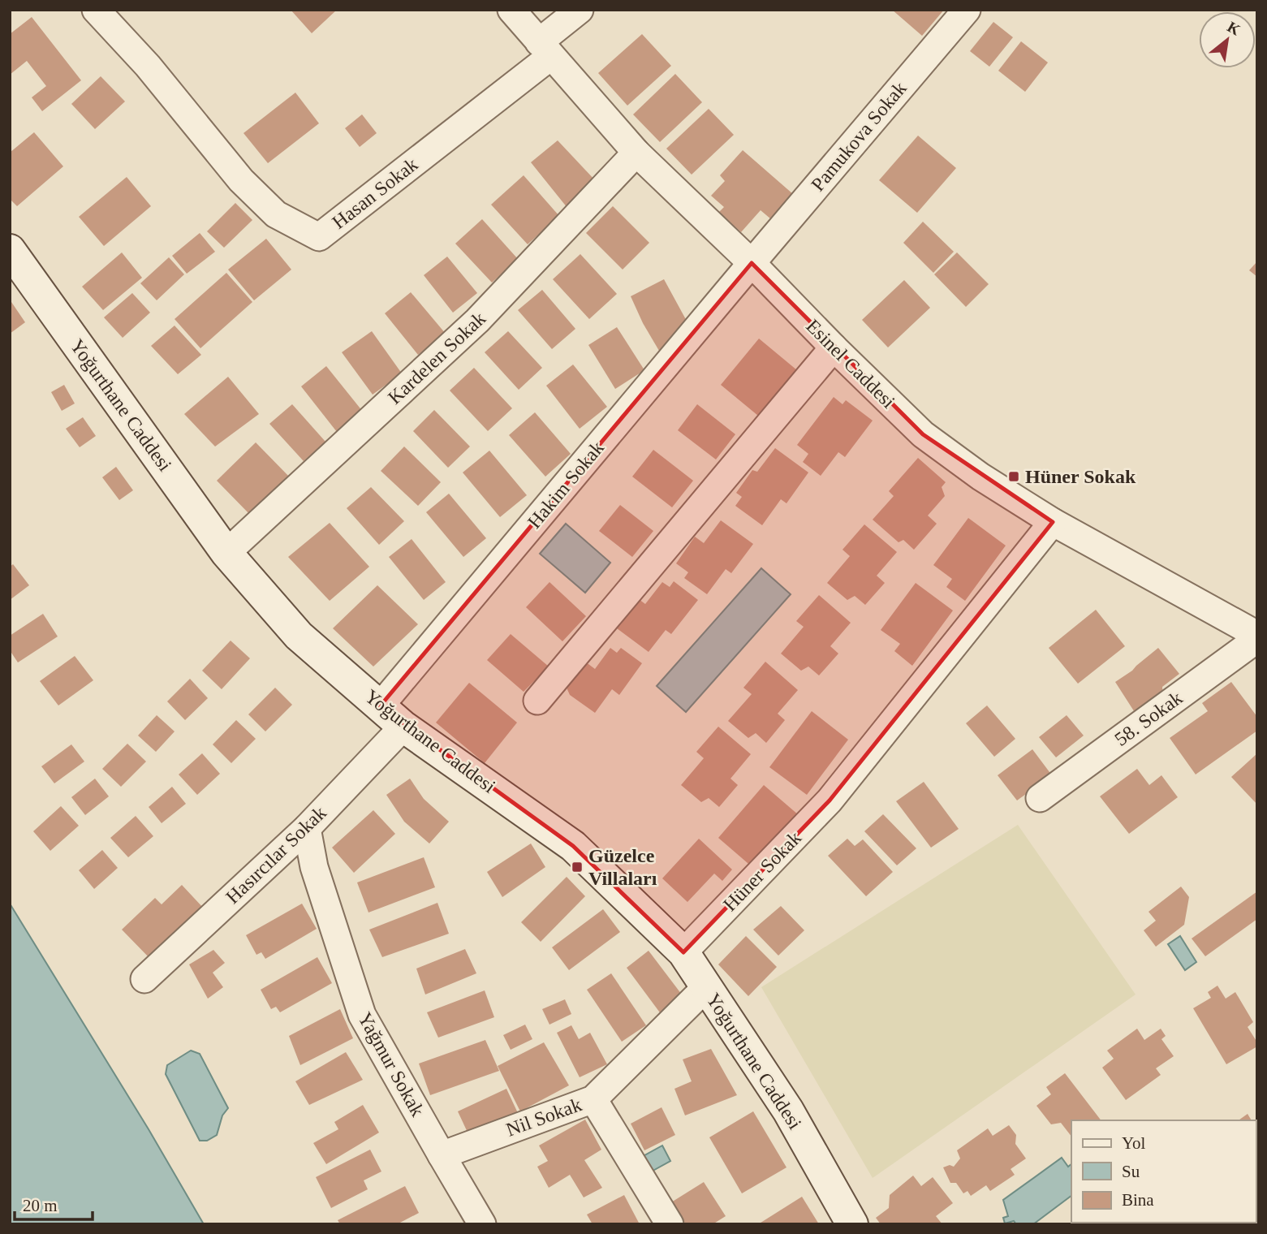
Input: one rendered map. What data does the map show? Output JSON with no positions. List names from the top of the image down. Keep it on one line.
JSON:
{"streets":{"main road":["Yoğurthane Caddesi"],"street":["Pamukova Sokak","Hasan Sokak","Kardelen Sokak","Esinel Caddesi","Hakim Sokak","58. Sokak","Hasırcılar Sokak","Hüner Sokak","Yağmur Sokak","Nil Sokak"]},"crossings":[["Pamukova Sokak","Esinel Caddesi"],["Pamukova Sokak","Hakim Sokak"],["Hasan Sokak","Esinel Caddesi"],["Kardelen Sokak","Esinel Caddesi"],["Kardelen Sokak","Yoğurthane Caddesi"],["Esinel Caddesi","Hakim Sokak"],["Esinel Caddesi","58. Sokak"],["Esinel Caddesi","Hüner Sokak"],["Yoğurthane Caddesi","Hakim Sokak"],["Yoğurthane Caddesi","Hasırcılar Sokak"],["Yoğurthane Caddesi","Hüner Sokak"],["Yoğurthane Caddesi","Nil Sokak"],["Hasırcılar Sokak","Yağmur Sokak"],["Yağmur Sokak","Nil Sokak"]],"places":{"transit":["Hüner Sokak","Güzelce Villaları"]},"legend":["Yol","Su","Bina"],"scale_bar":"20 m","north":"top right"}
